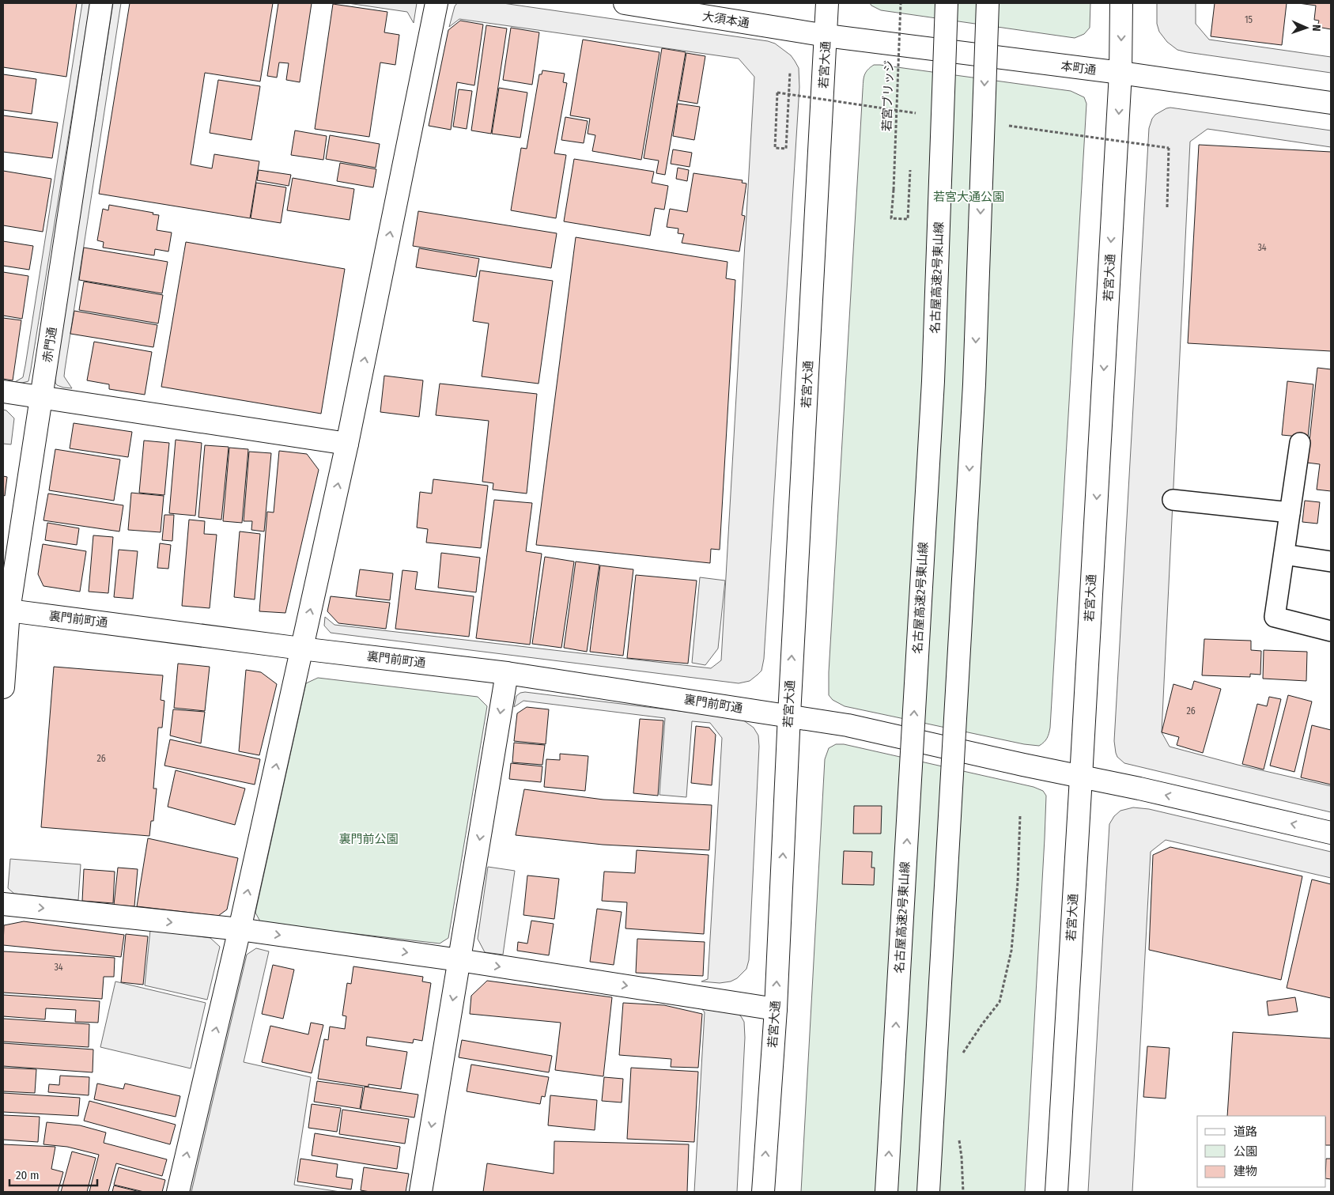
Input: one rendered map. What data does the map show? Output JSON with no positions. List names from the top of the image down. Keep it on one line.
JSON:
{"streets":{"main road":["大須本通","若宮大通","本町通","名古屋高速2号東山線","赤門通","裏門前町通"],"path":["若宮ブリッジ"]},"crossings":[["大須本通","若宮大通"],["大須本通","本町通"],["若宮大通","本町通"],["若宮大通","裏門前町通"],["赤門通","裏門前町通"]],"parks":["若宮大通公園","裏門前公園"],"house_numbers":["15","34","26","26","34"],"legend":["道路","公園","建物"],"scale_bar":"20 m","north":"right"}
